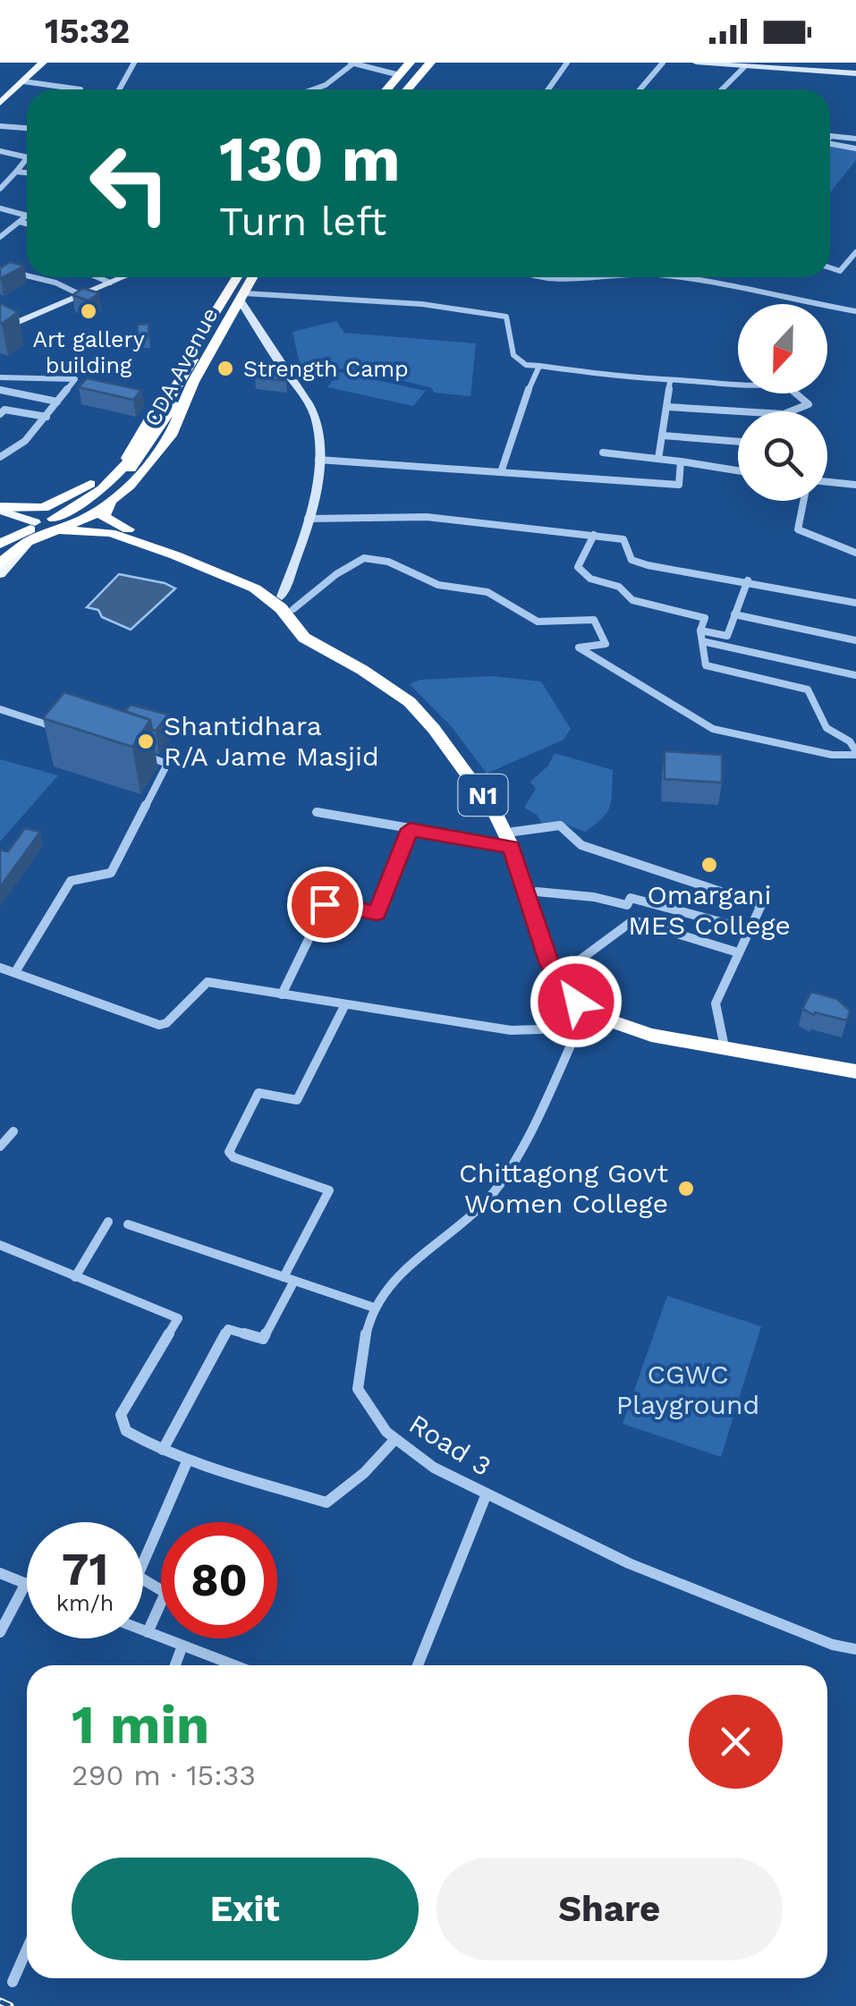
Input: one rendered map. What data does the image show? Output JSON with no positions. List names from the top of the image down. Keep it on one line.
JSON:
{"streets":{"highway":["CDA Avenue","N1"],"street":["Road 3"]},"crossings":[["CDA Avenue","N1"],["N1","Road 3"]],"parks":["CGWC Playground"],"places":["Art gallery building","Strength Camp","Shantidhara R/A Jame Masjid","Omargani MES College","Chittagong Govt Women College"],"north":"bottom","page":{"status":"15:32","turn":["130 m","Turn left"],"speed":"71 km/h","limit":"80","heading":["1 min","290 m · 15:33"],"buttons":["Exit","Share"]}}
